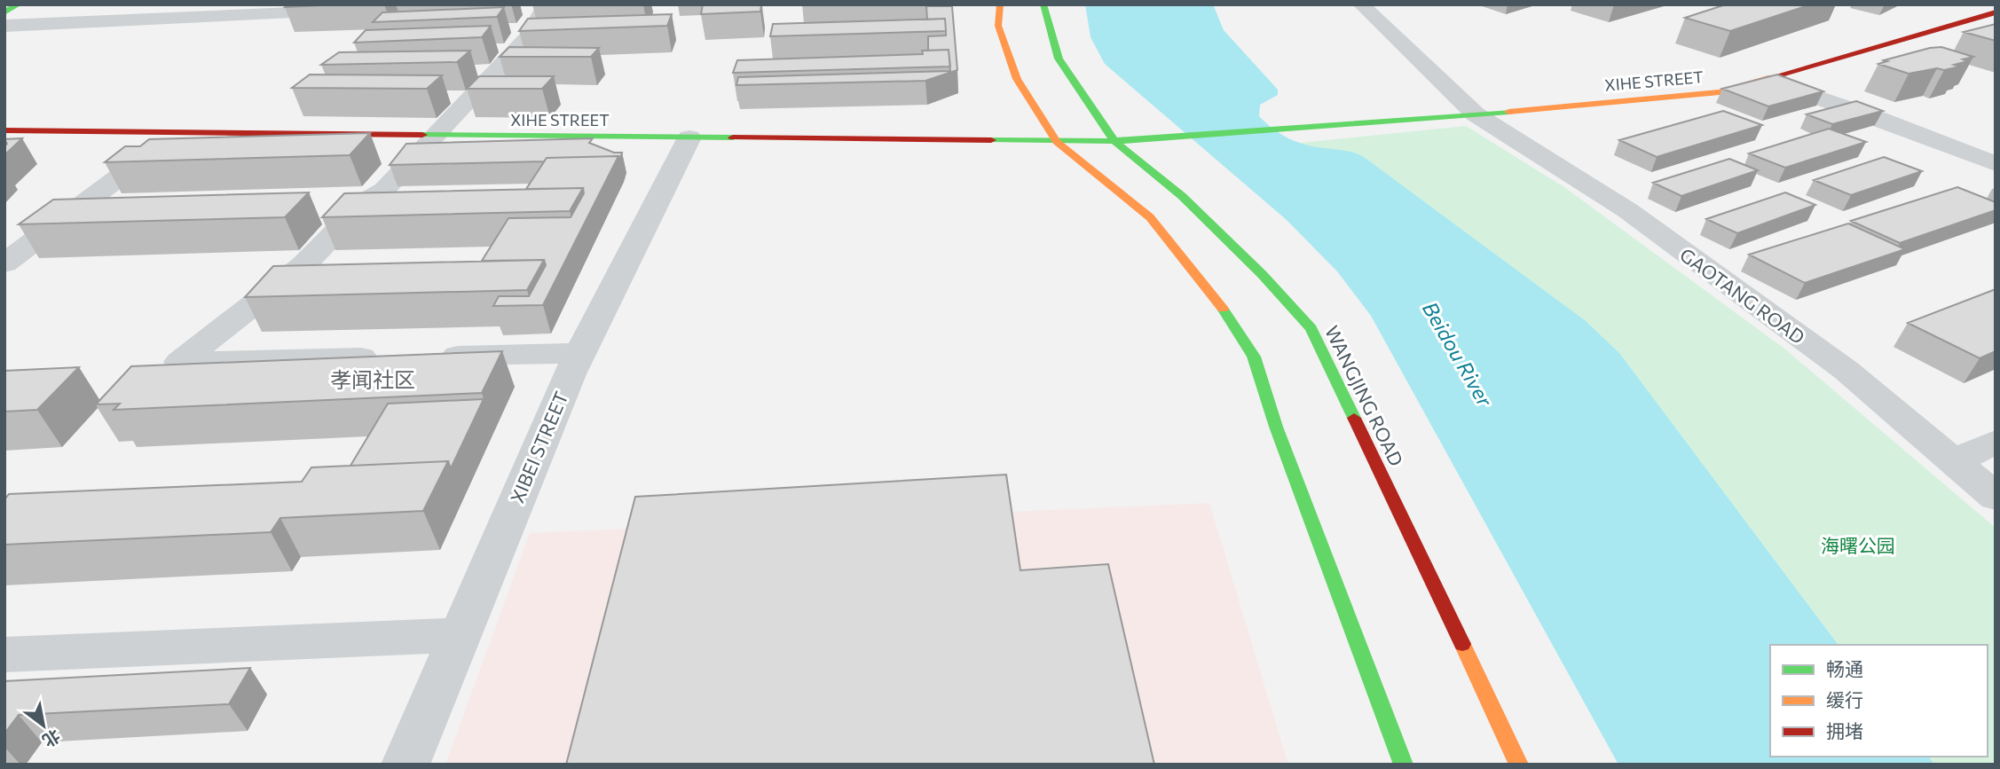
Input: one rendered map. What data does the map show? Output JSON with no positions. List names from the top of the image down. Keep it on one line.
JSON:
{"streets":{"street":["XIHE STREET","GAOTANG ROAD","WANGJING ROAD","XIBEI STREET"]},"crossings":[["XIHE STREET","GAOTANG ROAD"],["XIHE STREET","WANGJING ROAD"],["XIHE STREET","XIBEI STREET"]],"districts":["孝闻社区"],"water":["Beidou River"],"parks":["海曙公园"],"legend":["畅通","缓行","拥堵"],"north":"bottom right"}
